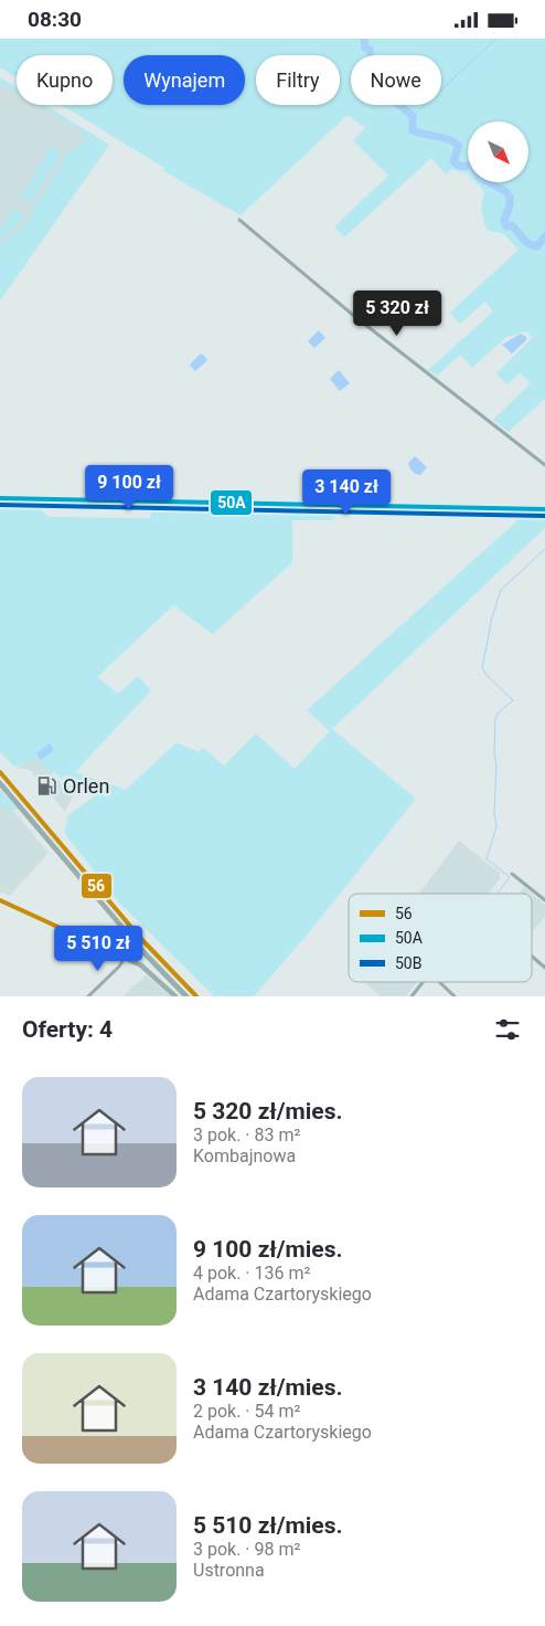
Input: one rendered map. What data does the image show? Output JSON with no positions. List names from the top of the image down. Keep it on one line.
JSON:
{"places":{"fuel station":["Orlen"]},"lines":["transit line 50A","transit line 50B","transit line 56"],"legend":["56","50A","50B"],"north":"bottom right","page":{"status":"08:30","chip":["Kupno","Wynajem","Filtry","Nowe"],"price":["5 320 zł","9 100 zł","3 140 zł","5 510 zł"],"heading":"Oferty: 4","list":[{"name":"5 320 zł/mies.","note":"3 pok. · 83 m² · Kombajnowa"},{"name":"9 100 zł/mies.","note":"4 pok. · 136 m² · Adama Czartoryskiego"},{"name":"3 140 zł/mies.","note":"2 pok. · 54 m² · Adama Czartoryskiego"},{"name":"5 510 zł/mies.","note":"3 pok. · 98 m² · Ustronna"}]}}
